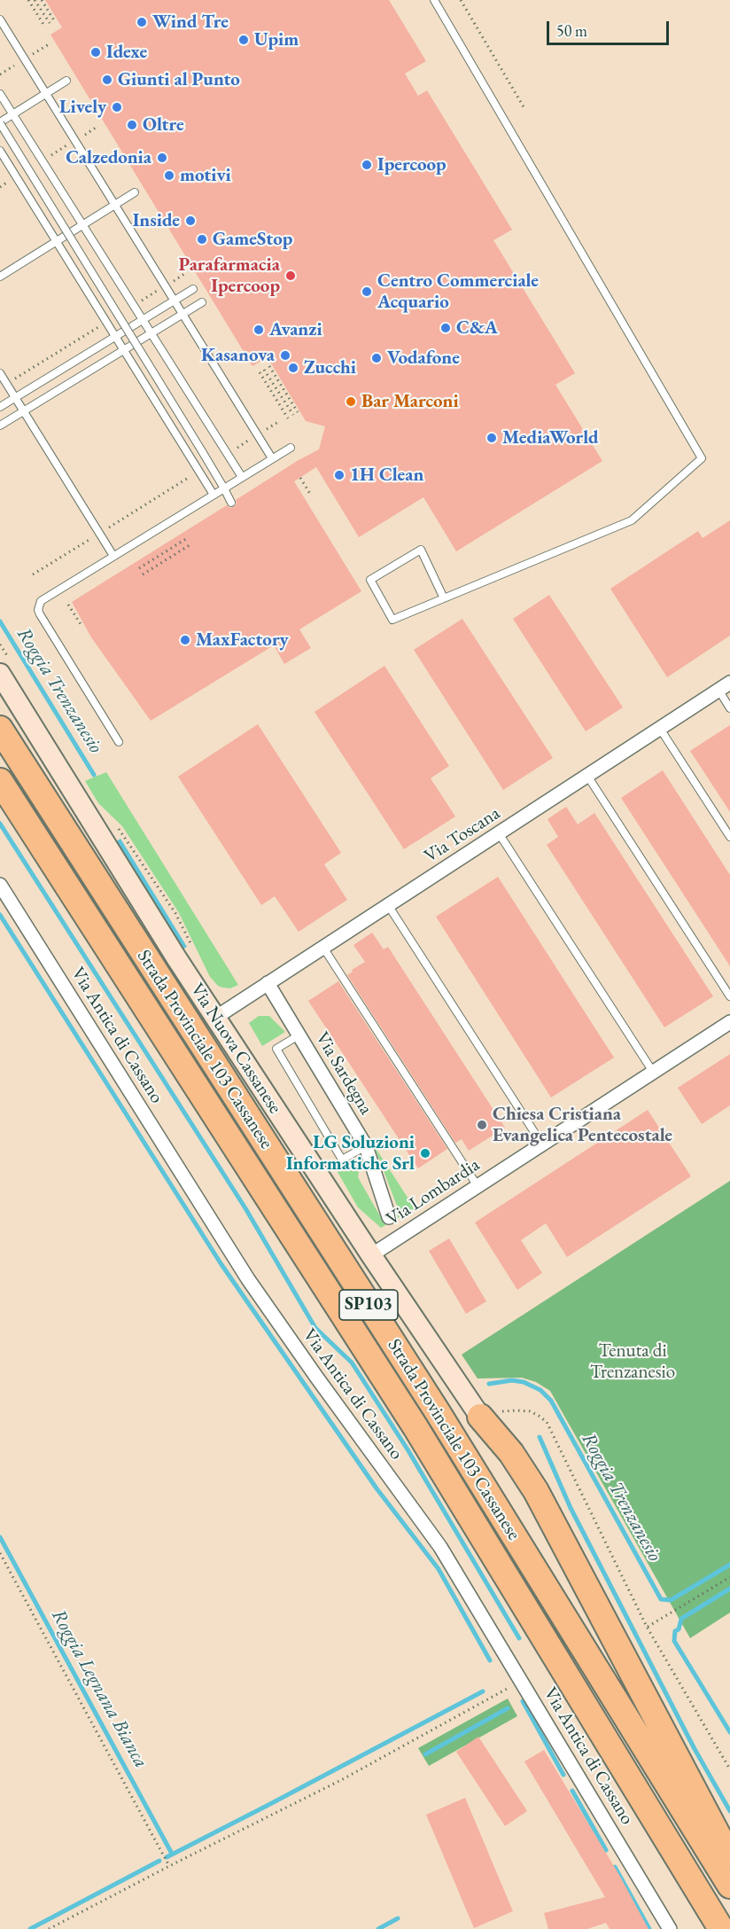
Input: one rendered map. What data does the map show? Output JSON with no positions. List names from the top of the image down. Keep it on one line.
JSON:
{"streets":{"highway":["Strada Provinciale 103 Cassanese","SP103"],"street":["Via Toscana","Via Antica di Cassano","Via Nuova Cassanese","Via Sardegna","Via Lombardia"]},"crossings":[["Via Toscana","Via Nuova Cassanese"],["Via Toscana","Via Sardegna"],["Via Nuova Cassanese","Via Lombardia"],["Via Nuova Cassanese","SP103"]],"water":["Roggia Trenzanesio","Roggia Legnana Bianca"],"parks":["Tenuta di Trenzanesio"],"places":["Wind Tre","Upim","Idexe","Giunti al Punto","Lively","Oltre","Calzedonia","Ipercoop","motivi","Inside","GameStop","Parafarmacia Ipercoop","Centro Commerciale Acquario","C&A","Avanzi","Kasanova","Vodafone","Zucchi","Bar Marconi","MediaWorld","1H Clean","MaxFactory","Chiesa Cristiana Evangelica Pentecostale","LG Soluzioni Informatiche Srl"],"scale_bar":"50 m"}
